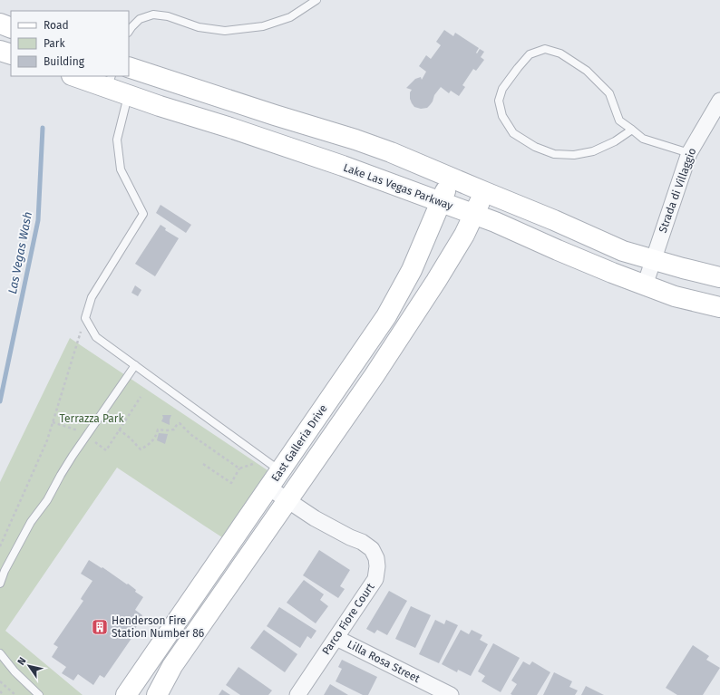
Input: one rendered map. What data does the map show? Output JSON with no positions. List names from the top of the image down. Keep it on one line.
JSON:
{"streets":{"main road":["Lake Las Vegas Parkway","East Galleria Drive"],"street":["Strada di Villaggio","Parco Fiore Court","Lilla Rosa Street"]},"crossings":[["Lake Las Vegas Parkway","Strada di Villaggio"],["Lake Las Vegas Parkway","East Galleria Drive"],["East Galleria Drive","Parco Fiore Court"],["Parco Fiore Court","Lilla Rosa Street"]],"water":["Las Vegas Wash"],"parks":["Terrazza Park"],"places":{"building":["Henderson Fire Station Number 86"]},"legend":["Road","Park","Building"],"north":"top left"}
